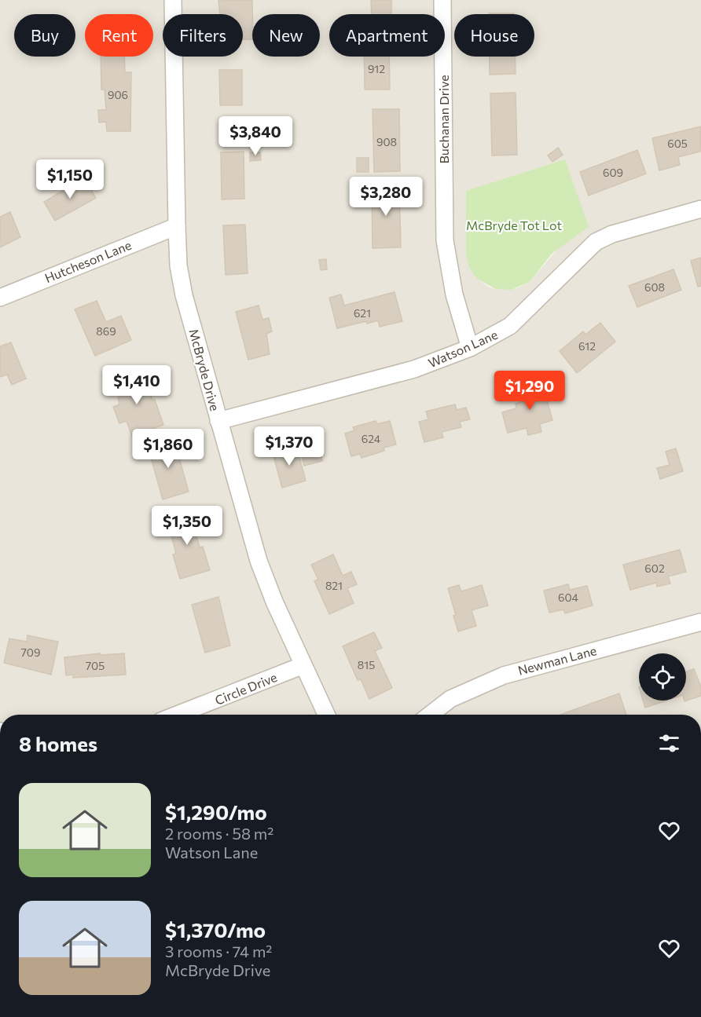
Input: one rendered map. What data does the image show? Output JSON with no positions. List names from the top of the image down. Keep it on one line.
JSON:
{"streets":{"street":["Buchanan Drive","Hutcheson Lane","Watson Lane","McBryde Drive","Newman Lane","Circle Drive"]},"crossings":[["Buchanan Drive","Watson Lane"],["Hutcheson Lane","McBryde Drive"],["Watson Lane","McBryde Drive"],["McBryde Drive","Circle Drive"]],"parks":["McBryde Tot Lot"],"house_numbers":["912","906","908","605","609","608","621","869","612","624","602","821","604","709","815","705"],"page":{"chip":["Buy","Rent","Filters","New","Apartment","House"],"price":["$3,840","$1,150","$3,280","$1,410","$1,290","$1,370","$1,860","$1,350"],"heading":"8 homes","list":[{"name":"$1,290/mo","note":"2 rooms · 58 m² · Watson Lane"},{"name":"$1,370/mo","note":"3 rooms · 74 m² · McBryde Drive"}]}}
